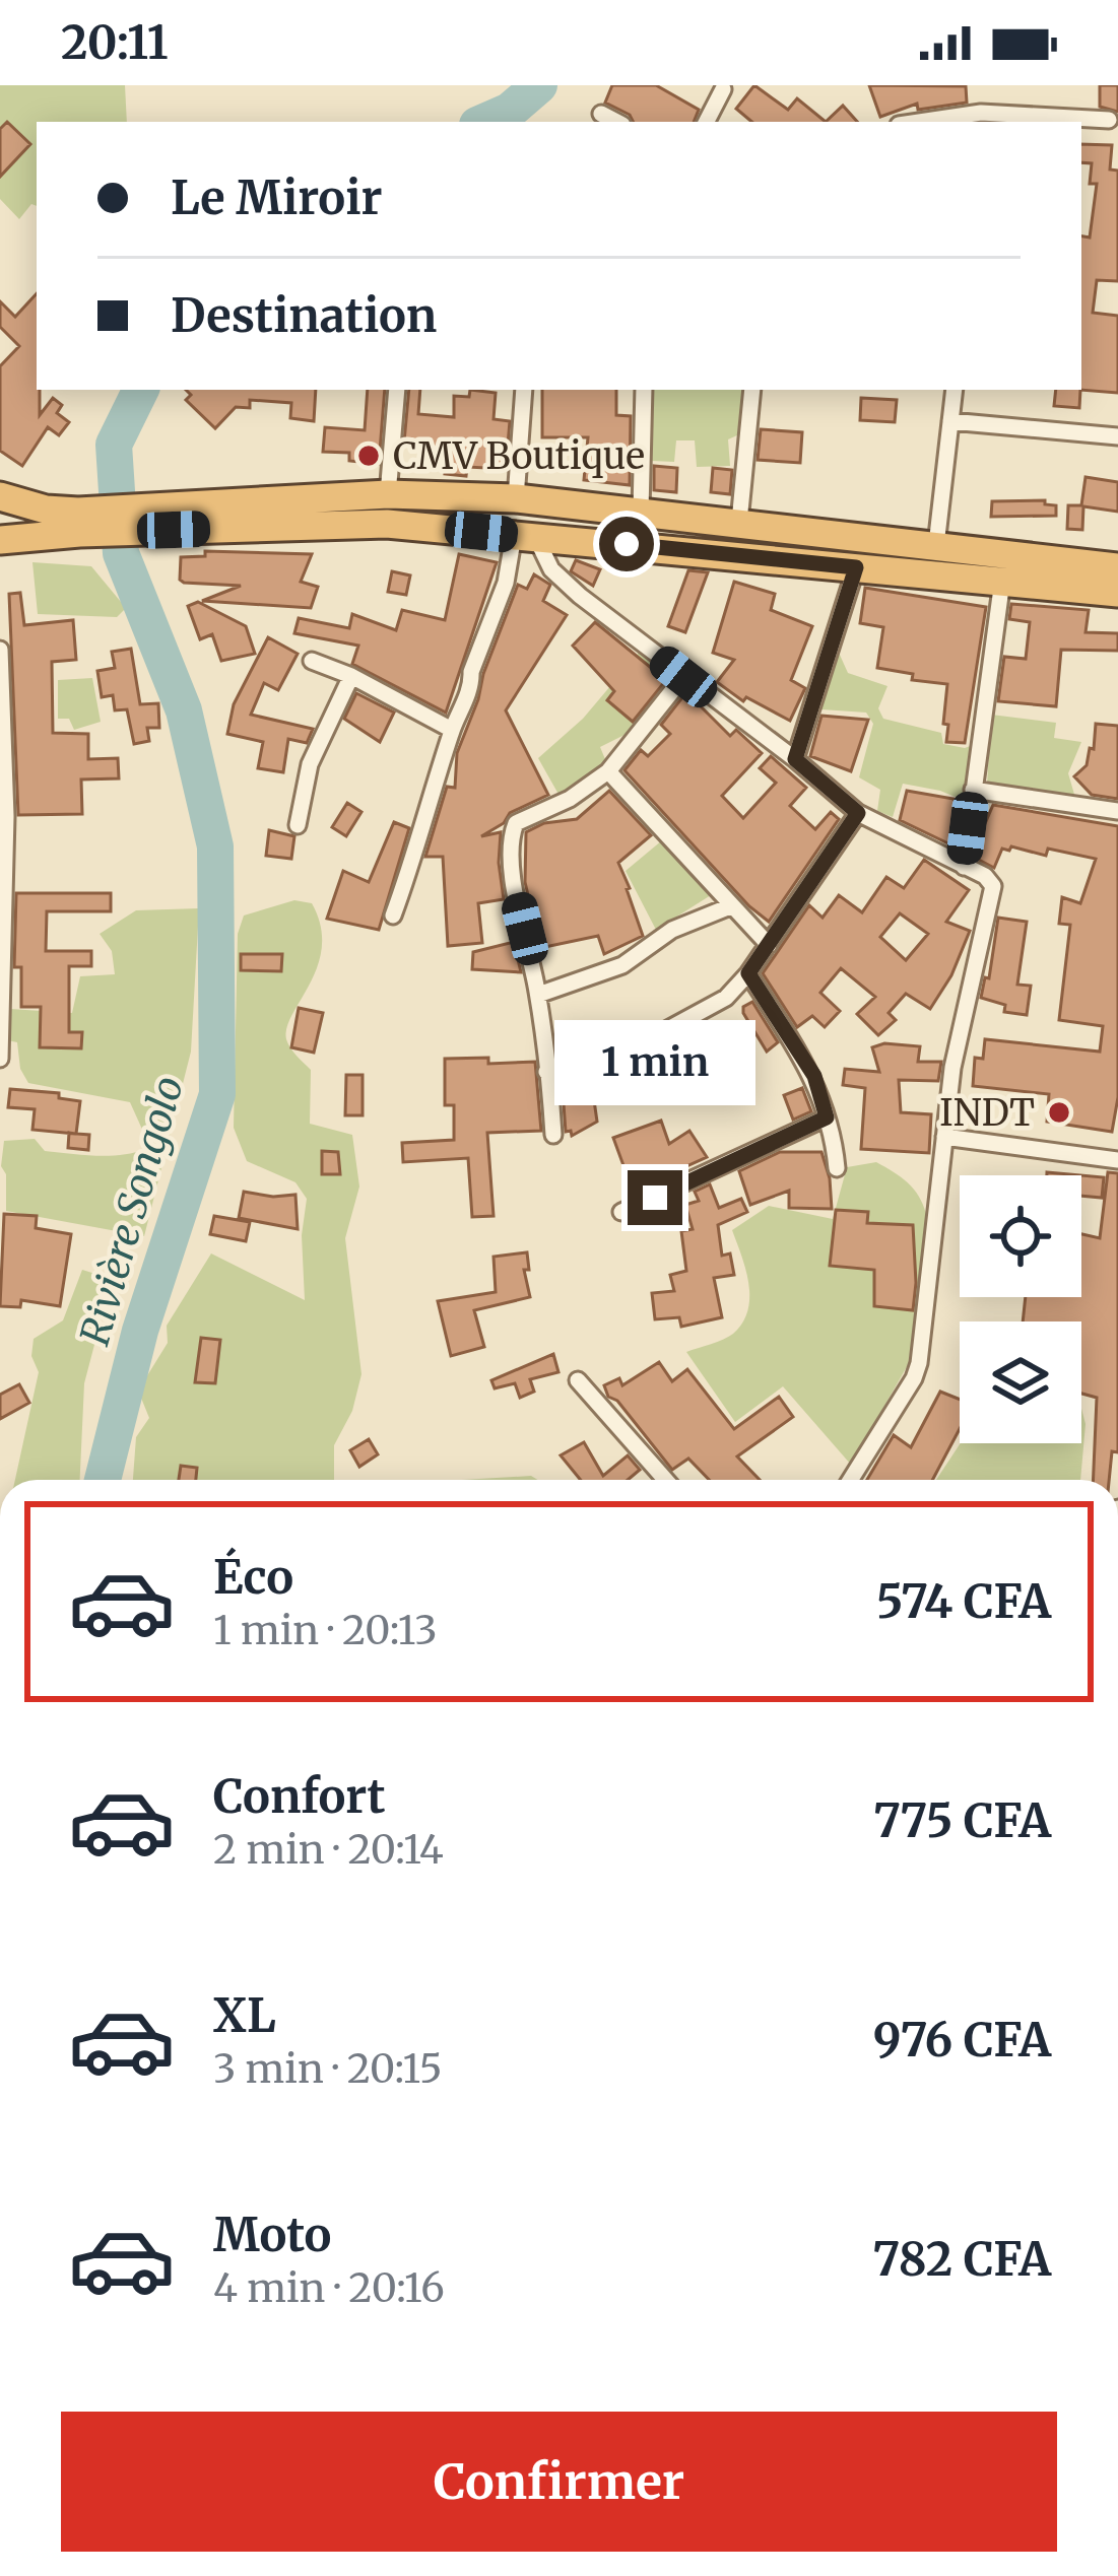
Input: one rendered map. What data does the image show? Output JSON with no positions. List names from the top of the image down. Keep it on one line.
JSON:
{"water":["Rivière Songolo"],"places":["CMV Boutique","INDT"],"page":{"status":"20:11","banner":["Le Miroir","Destination"],"bubble":"1 min","list":[{"name":"Éco","note":"1 min · 20:13","value":"574 CFA"},{"name":"Confort","note":"2 min · 20:14","value":"775 CFA"},{"name":"XL","note":"3 min · 20:15","value":"976 CFA"},{"name":"Moto","note":"4 min · 20:16","value":"782 CFA"}],"buttons":"Confirmer"}}
